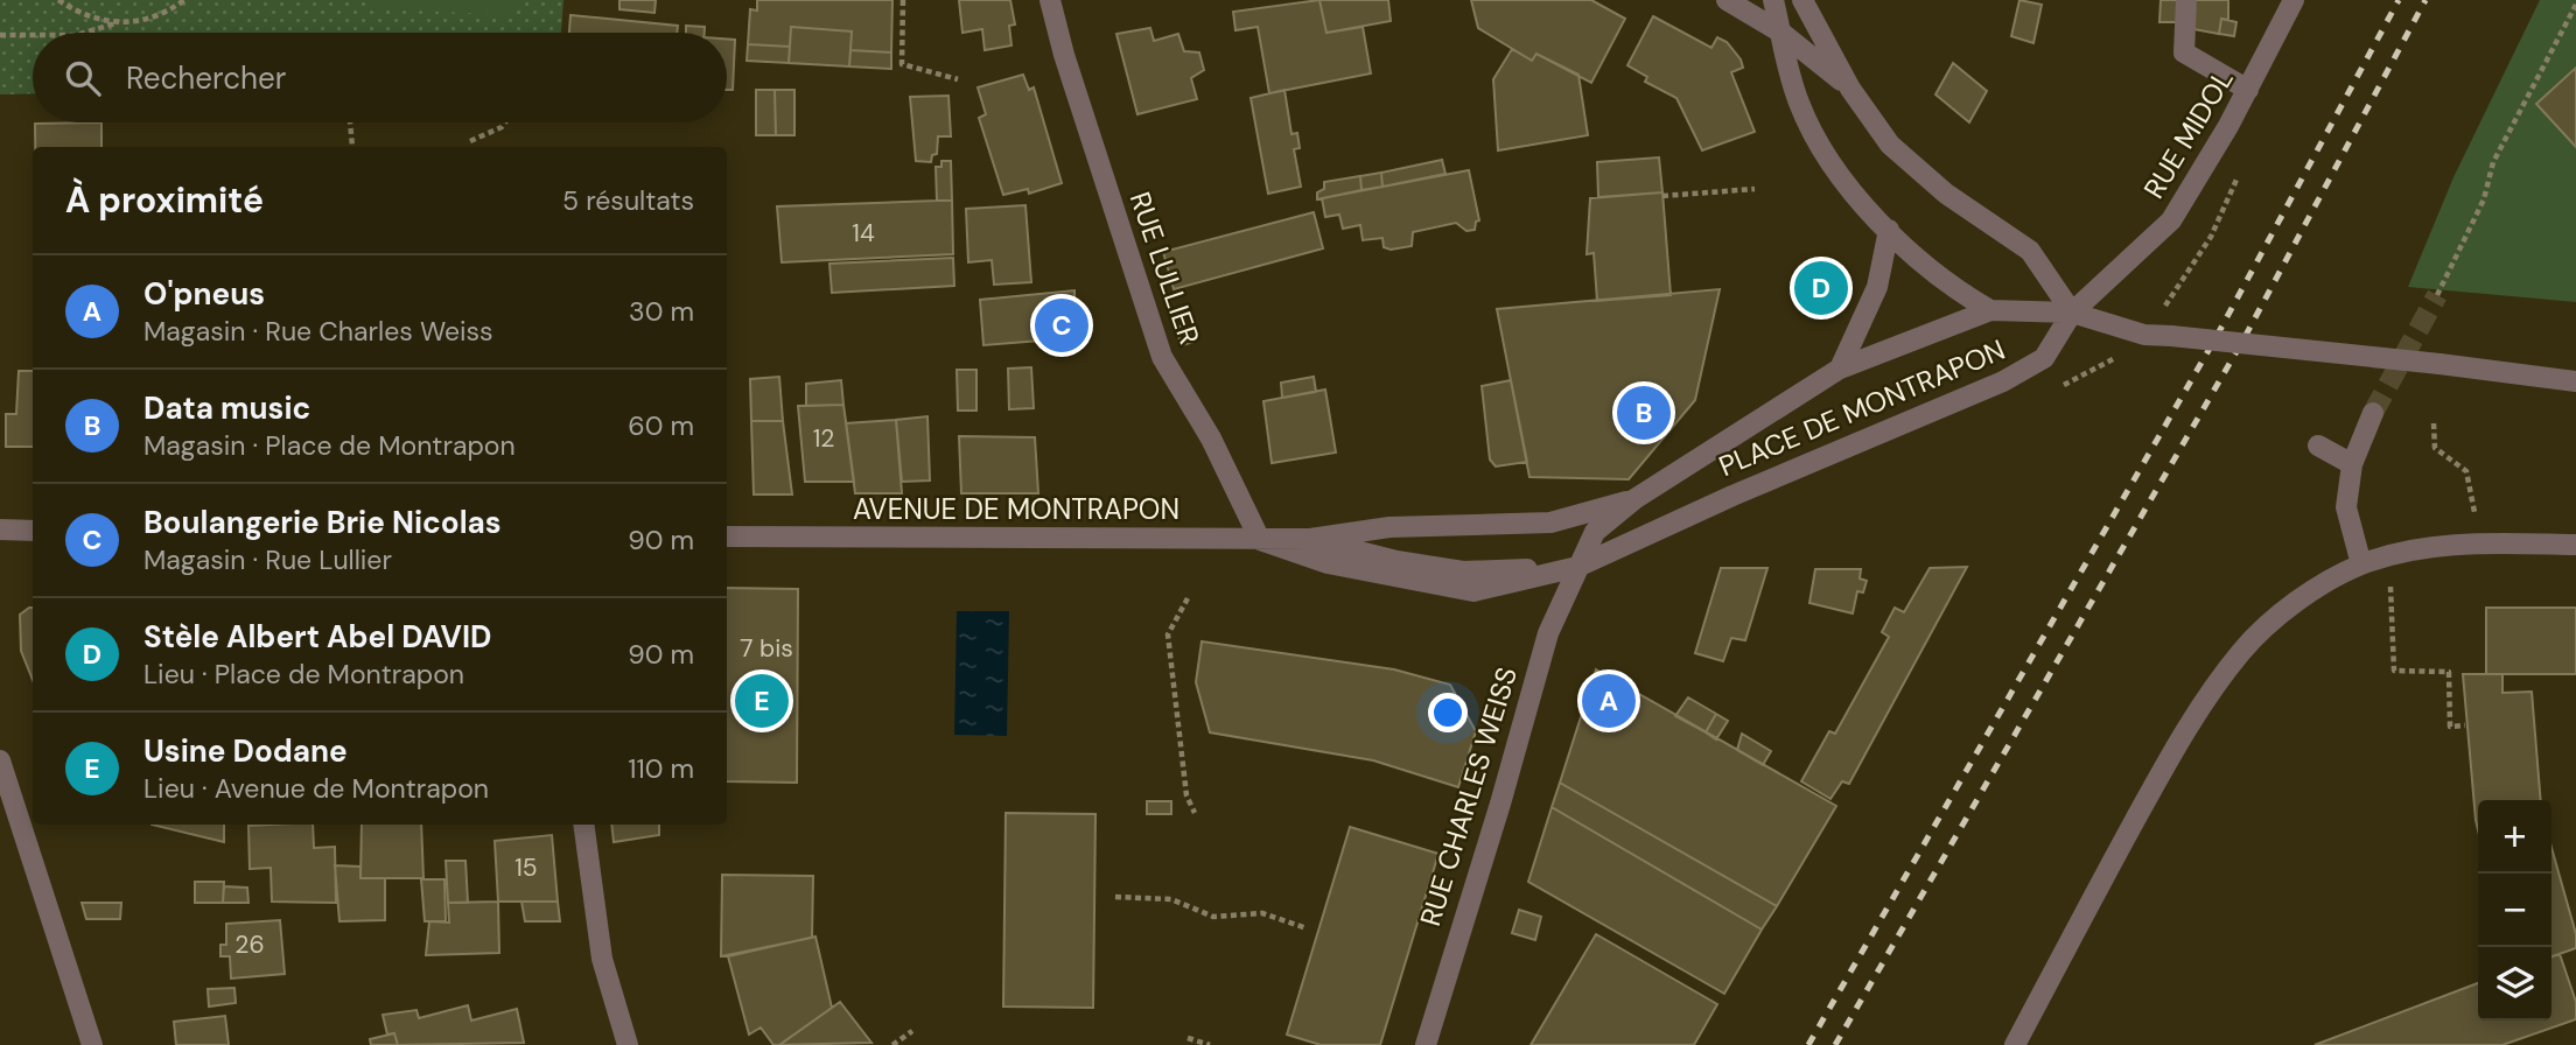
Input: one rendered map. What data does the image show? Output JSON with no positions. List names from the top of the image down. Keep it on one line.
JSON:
{"streets":{"street":["RUE MIDOL","RUE LULLIER","PLACE DE MONTRAPON","AVENUE DE MONTRAPON","RUE CHARLES WEISS"]},"crossings":[["RUE MIDOL","PLACE DE MONTRAPON"],["RUE LULLIER","AVENUE DE MONTRAPON"],["PLACE DE MONTRAPON","AVENUE DE MONTRAPON"],["PLACE DE MONTRAPON","RUE CHARLES WEISS"],["AVENUE DE MONTRAPON","RUE CHARLES WEISS"]],"house_numbers":["14","12","7 bis","15","26"],"page":{"search":"Rechercher","heading":["À proximité","5 résultats"],"list":[{"mark":"A","name":"O'pneus","note":"Magasin · Rue Charles Weiss","value":"30 m"},{"mark":"B","name":"Data music","note":"Magasin · Place de Montrapon","value":"60 m"},{"mark":"C","name":"Boulangerie Brie Nicolas","note":"Magasin · Rue Lullier","value":"90 m"},{"mark":"D","name":"Stèle Albert Abel DAVID","note":"Lieu · Place de Montrapon","value":"90 m"},{"mark":"E","name":"Usine Dodane","note":"Lieu · Avenue de Montrapon","value":"110 m"}],"pins":["D","C","B","A","E"],"map_buttons":["+","−"]}}
